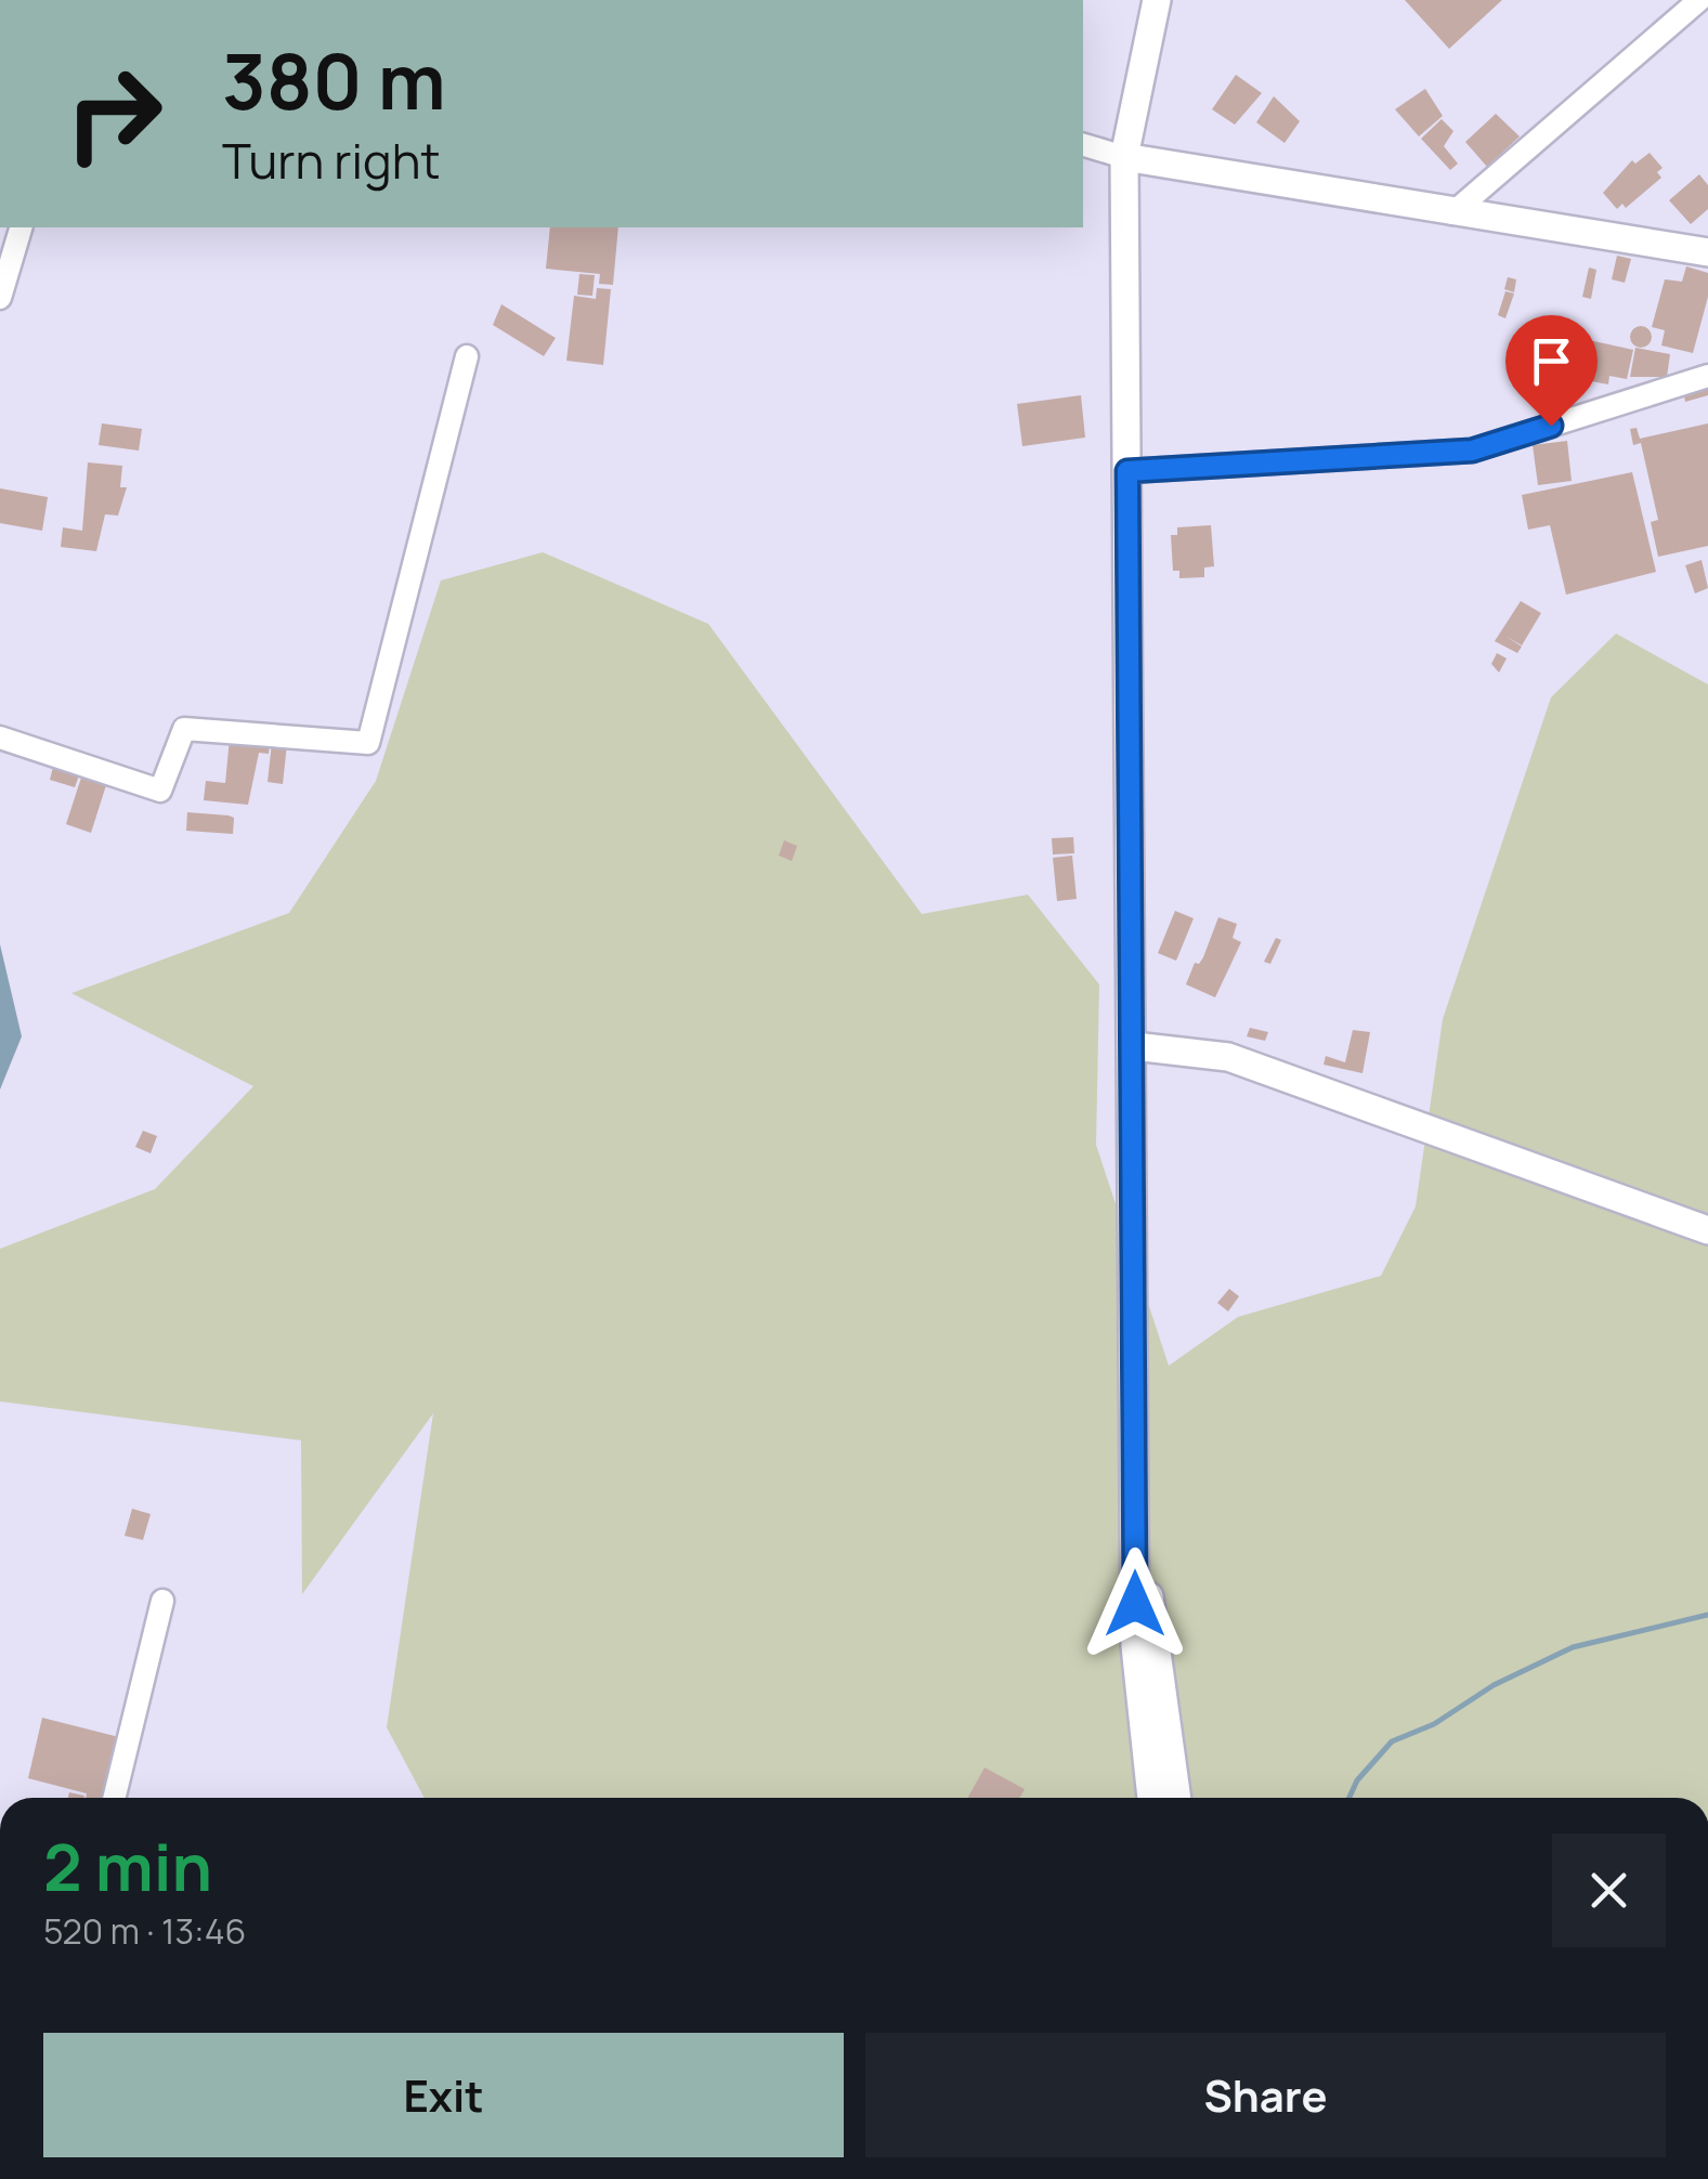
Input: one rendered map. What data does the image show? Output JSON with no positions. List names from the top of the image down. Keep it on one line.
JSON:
{"page":{"turn":["380 m","Turn right"],"heading":["2 min","520 m · 13:46"],"buttons":["Exit","Share"]}}
